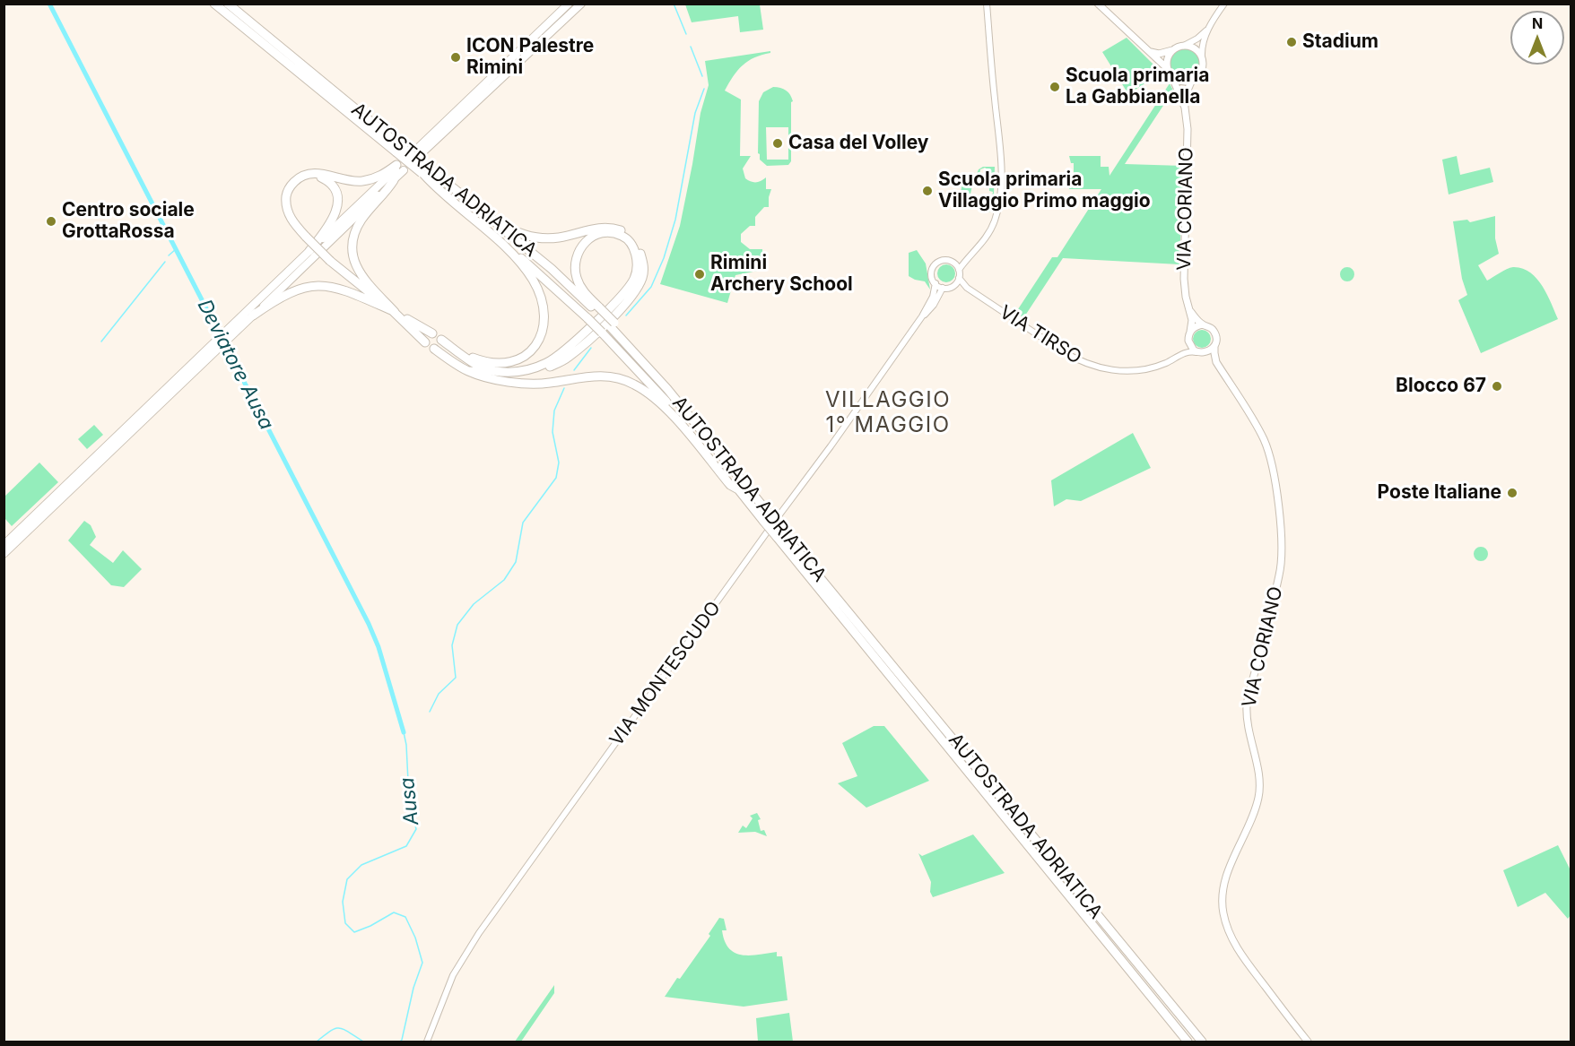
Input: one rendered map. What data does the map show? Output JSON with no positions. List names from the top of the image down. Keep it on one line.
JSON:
{"streets":{"highway":["AUTOSTRADA ADRIATICA"],"main road":["VIA CORIANO"],"street":["VIA TIRSO","VIA MONTESCUDO"]},"crossings":[["VIA CORIANO","VIA TIRSO"],["VIA TIRSO","VIA MONTESCUDO"]],"districts":["VILLAGGIO 1° MAGGIO"],"water":["Deviatore Ausa","Ausa"],"places":["Stadium","ICON Palestre Rimini","Scuola primaria La Gabbianella","Casa del Volley","Scuola primaria Villaggio Primo maggio","Centro sociale GrottaRossa","Rimini Archery School","Blocco 67","Poste Italiane"],"north":"top"}
